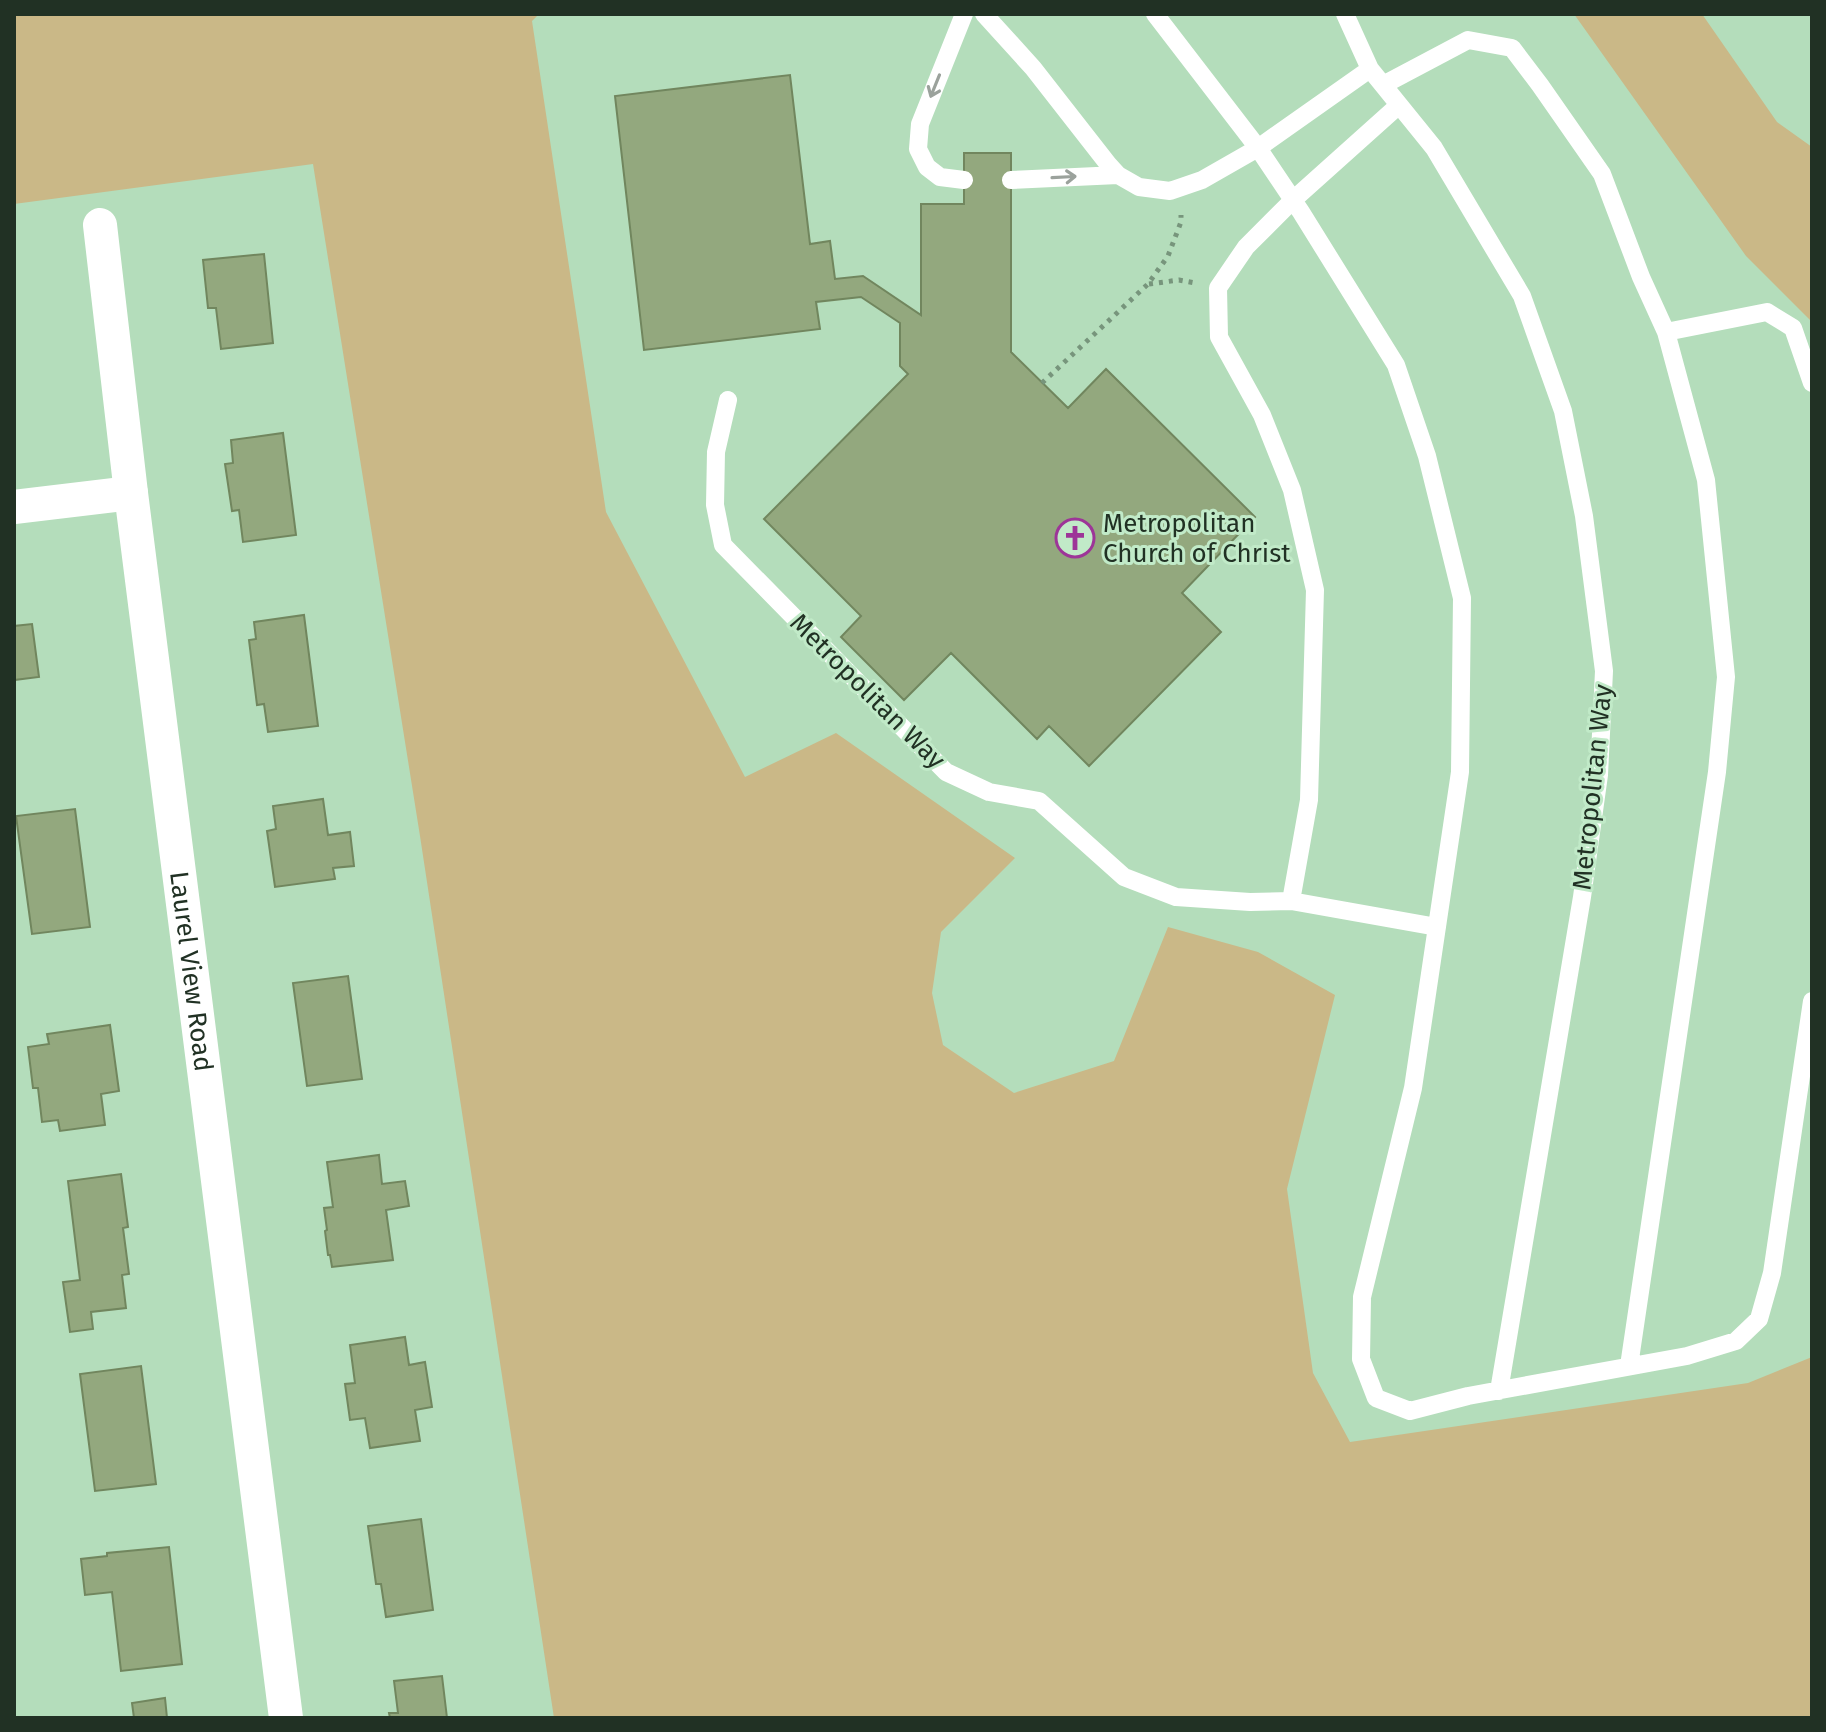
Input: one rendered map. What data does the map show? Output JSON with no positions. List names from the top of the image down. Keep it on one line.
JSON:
{"streets":{"street":["Laurel View Road"],"lane":["Metropolitan Way"]},"places":{"church":["Metropolitan Church of Christ"]}}
